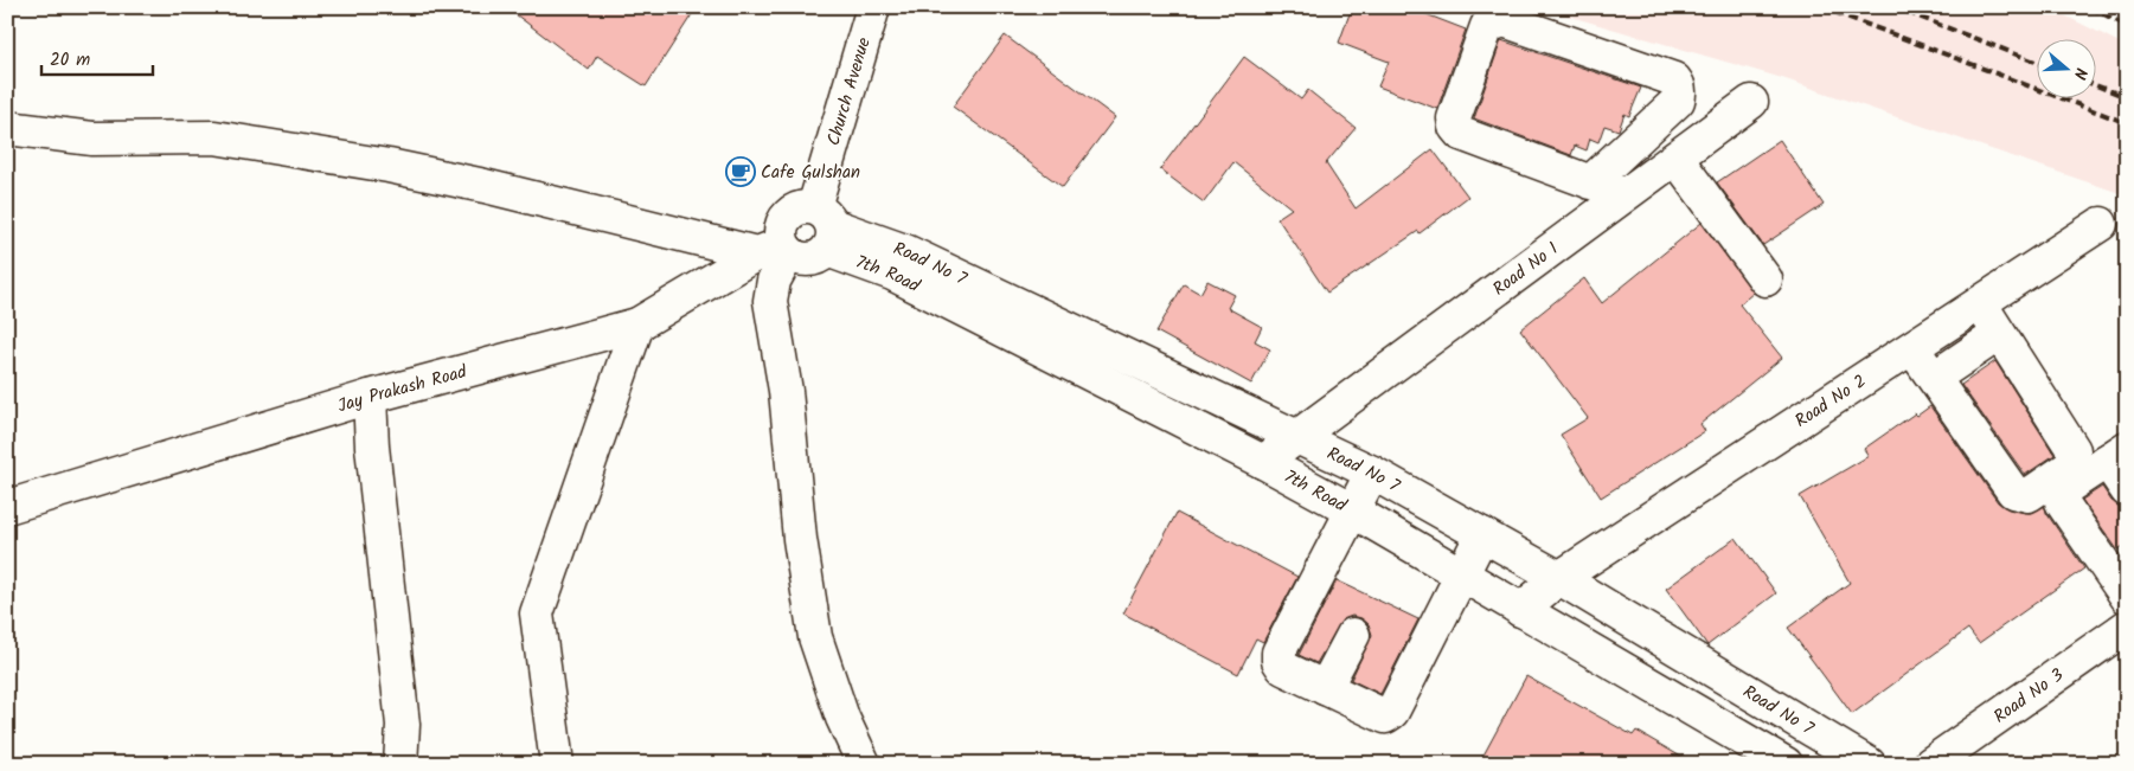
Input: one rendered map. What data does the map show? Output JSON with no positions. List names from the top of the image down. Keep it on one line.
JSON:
{"streets":{"street":["Church Avenue","Road No 7","Road No 1","7th Road","Jay Prakash Road","Road No 2","Road No 3"]},"crossings":[["Church Avenue","Road No 7"],["Church Avenue","7th Road"],["Church Avenue","Jay Prakash Road"],["Road No 7","Road No 1"],["Road No 7","7th Road"],["Road No 7","Jay Prakash Road"],["Road No 7","Road No 2"],["Road No 1","7th Road"],["7th Road","Jay Prakash Road"],["7th Road","Road No 2"]],"places":{"cafe":["Cafe Gulshan"]},"scale_bar":"20 m","north":"right"}
